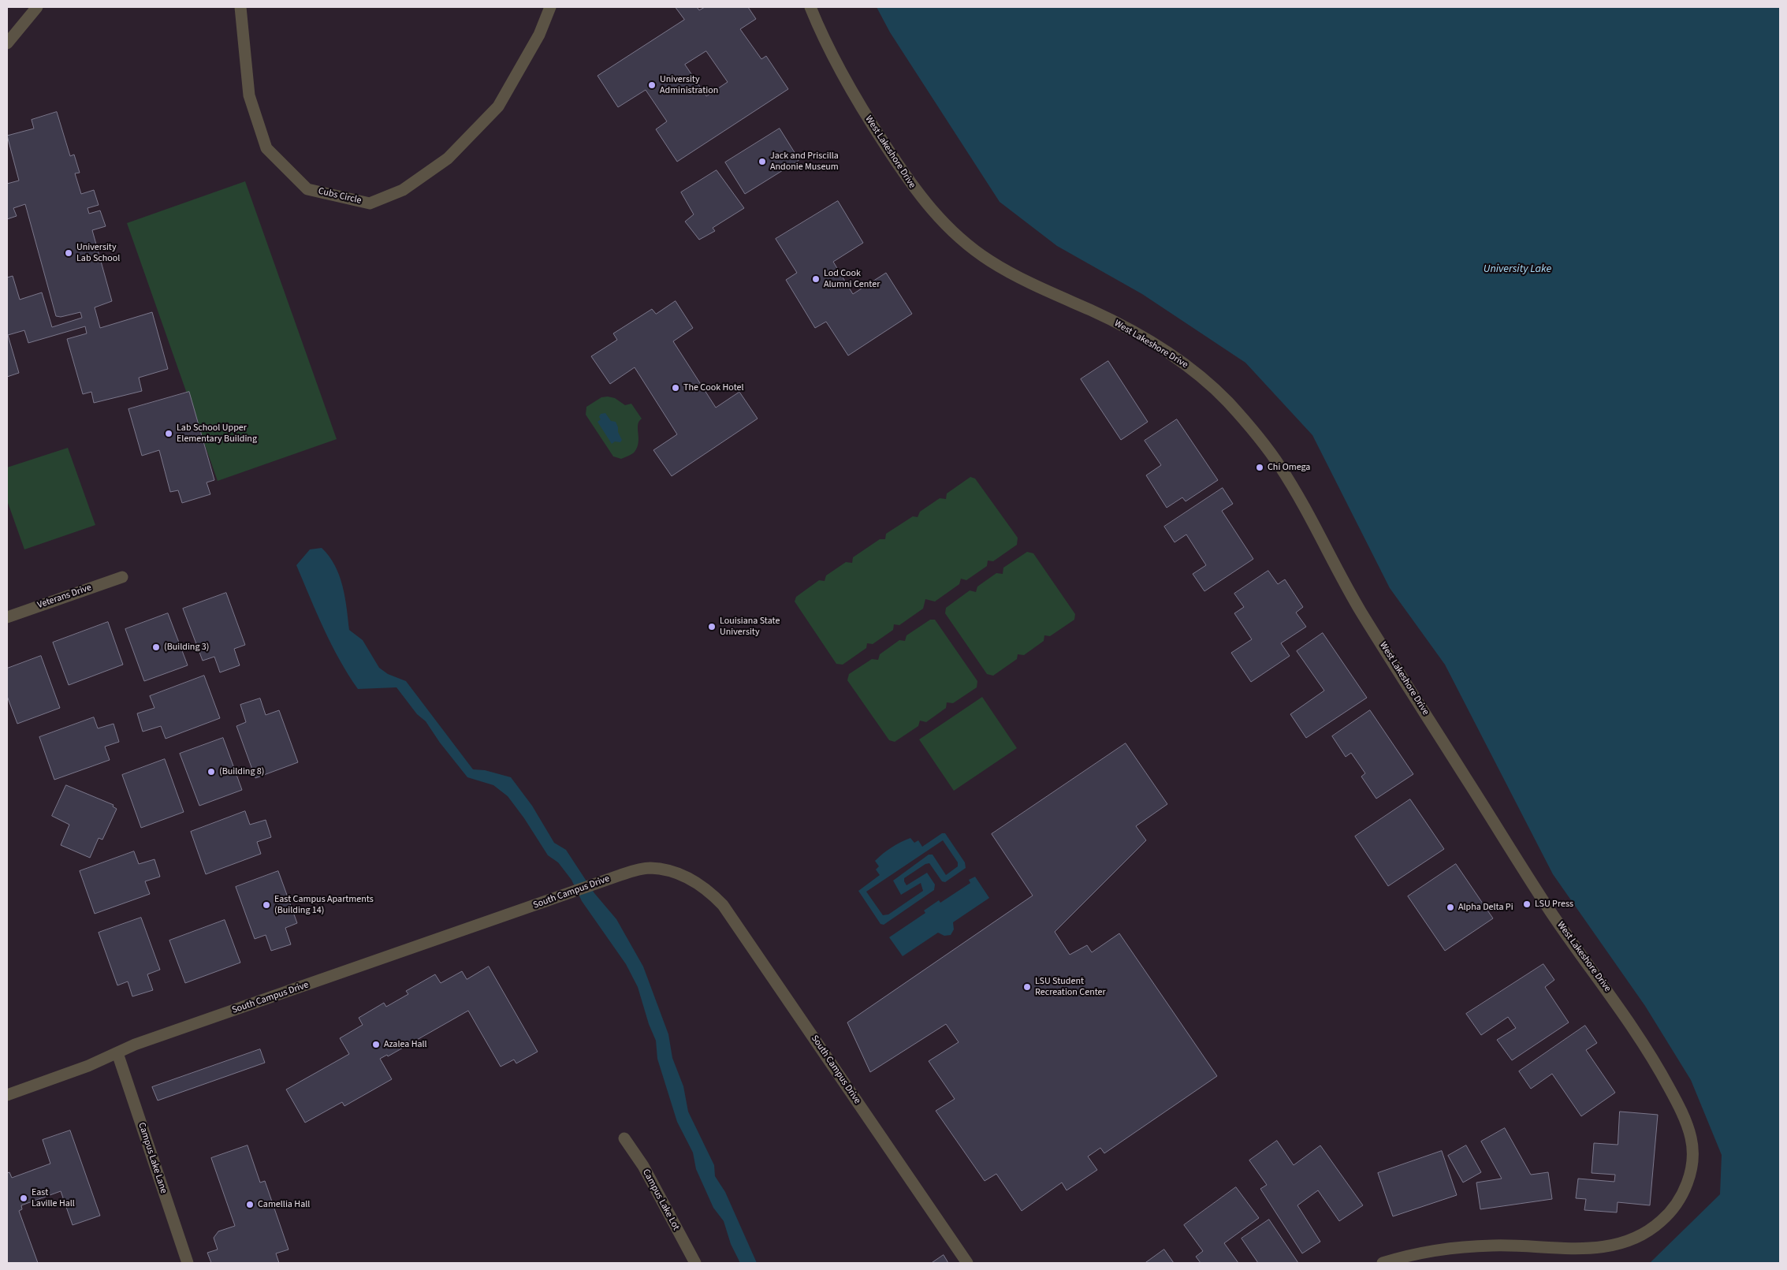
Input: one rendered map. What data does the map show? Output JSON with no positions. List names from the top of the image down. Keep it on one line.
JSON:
{"streets":{"street":["West Lakeshore Drive","Cubs Circle","Veterans Drive","South Campus Drive","Campus Lake Lane","Campus Lake Lot"]},"crossings":[["South Campus Drive","Campus Lake Lane"]],"water":["University Lake"],"places":["University Administration","Jack and Priscilla Andonie Museum","University Lab School","Lod Cook Alumni Center","The Cook Hotel","Lab School Upper Elementary Building","Chi Omega","Louisiana State University","(Building 3)","(Building 8)","LSU Press","East Campus Apartments (Building 14)","Alpha Delta Pi","LSU Student Recreation Center","Azalea Hall","East Laville Hall","Camellia Hall"]}
